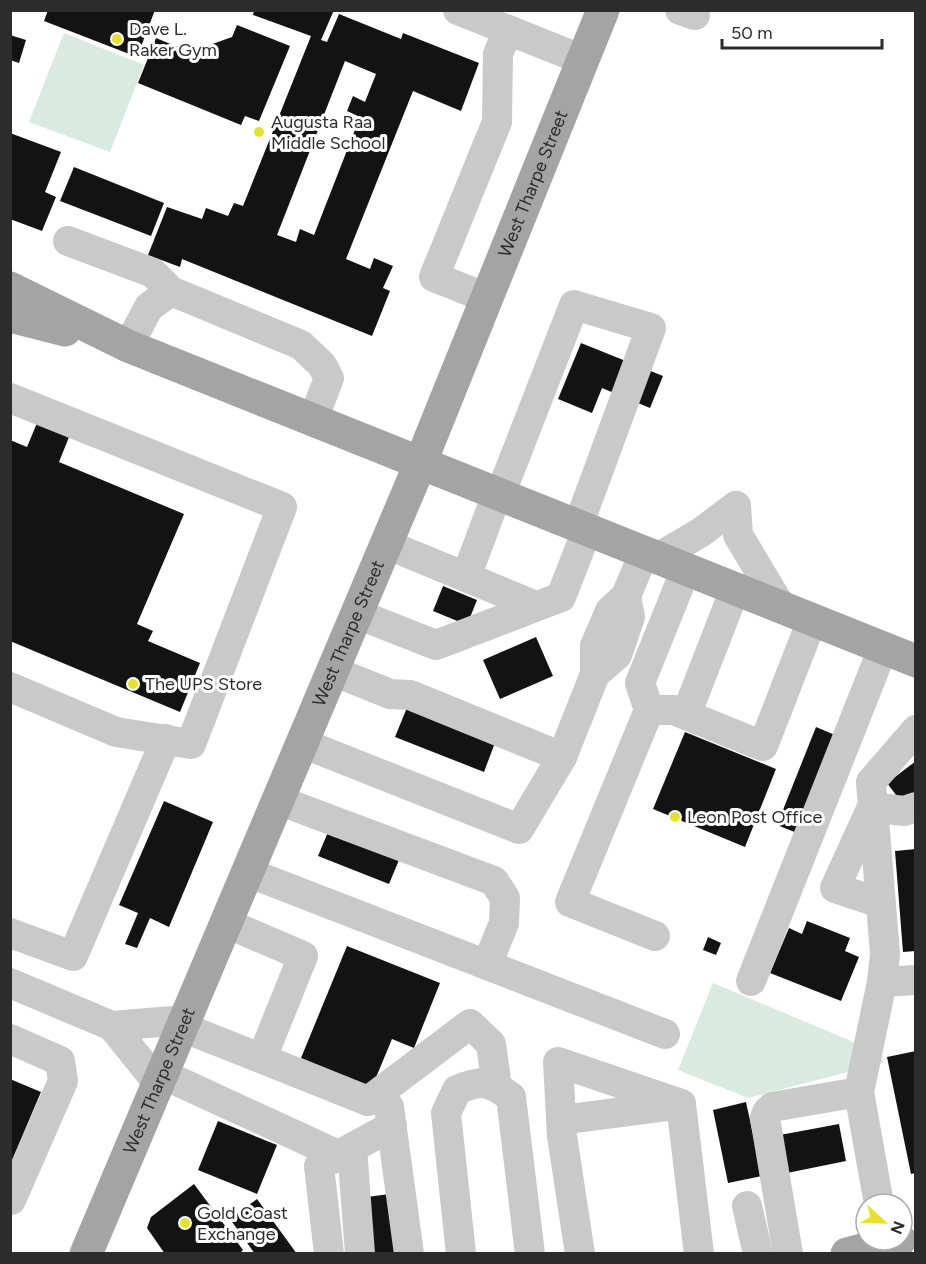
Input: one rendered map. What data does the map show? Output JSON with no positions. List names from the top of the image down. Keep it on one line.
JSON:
{"streets":{"main road":["West Tharpe Street"]},"places":["Dave L. Raker Gym","Augusta Raa Middle School","The UPS Store","Leon Post Office","Gold Coast Exchange"],"scale_bar":"50 m","north":"right"}
